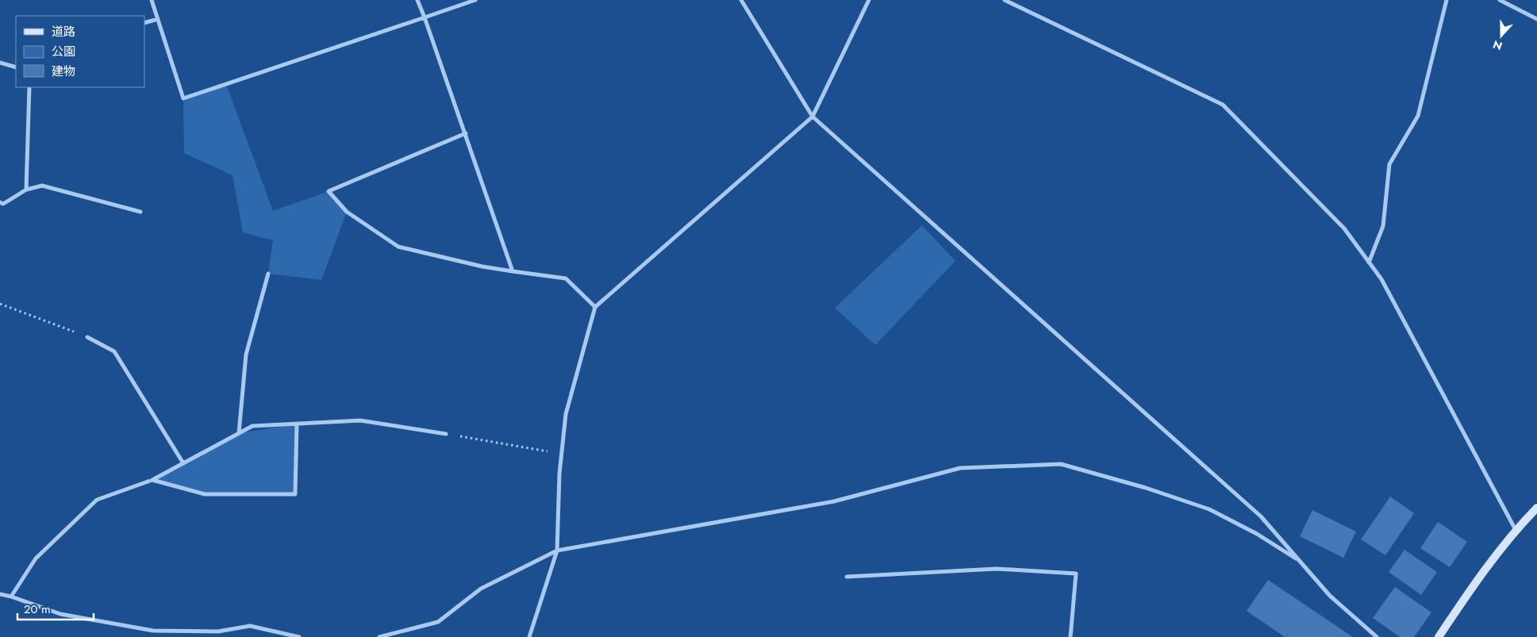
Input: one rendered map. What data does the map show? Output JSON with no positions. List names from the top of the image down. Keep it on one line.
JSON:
{"legend":["道路","公園","建物"],"scale_bar":"20 m","north":"bottom"}
